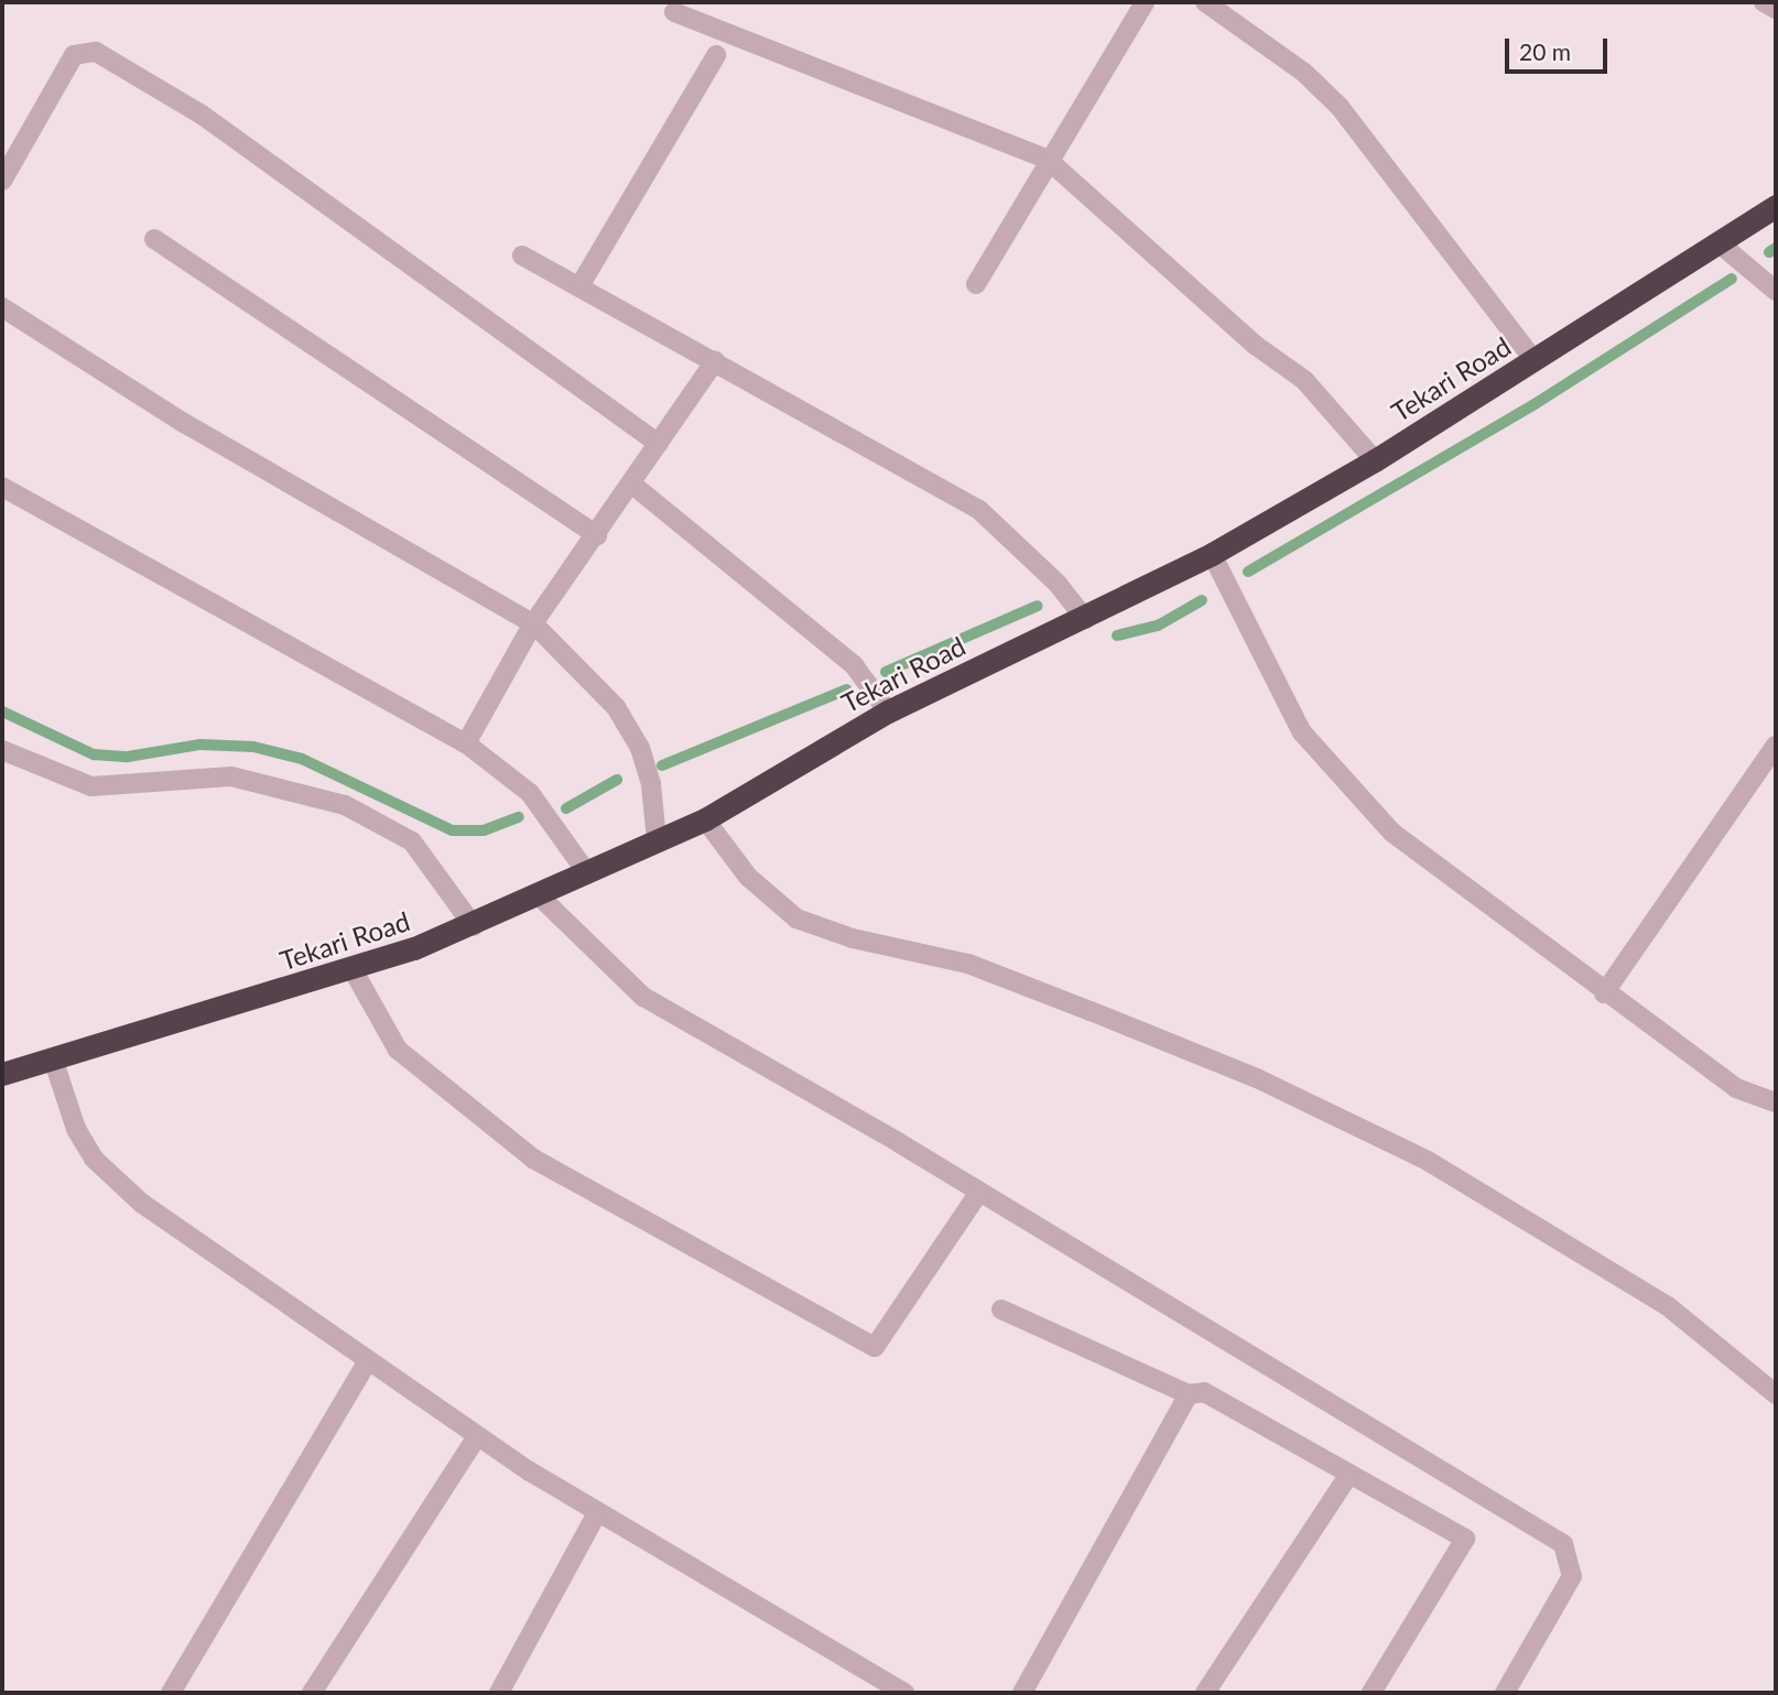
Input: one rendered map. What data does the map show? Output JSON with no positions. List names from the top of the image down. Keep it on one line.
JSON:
{"streets":{"highway":["Tekari Road"]},"scale_bar":"20 m"}
